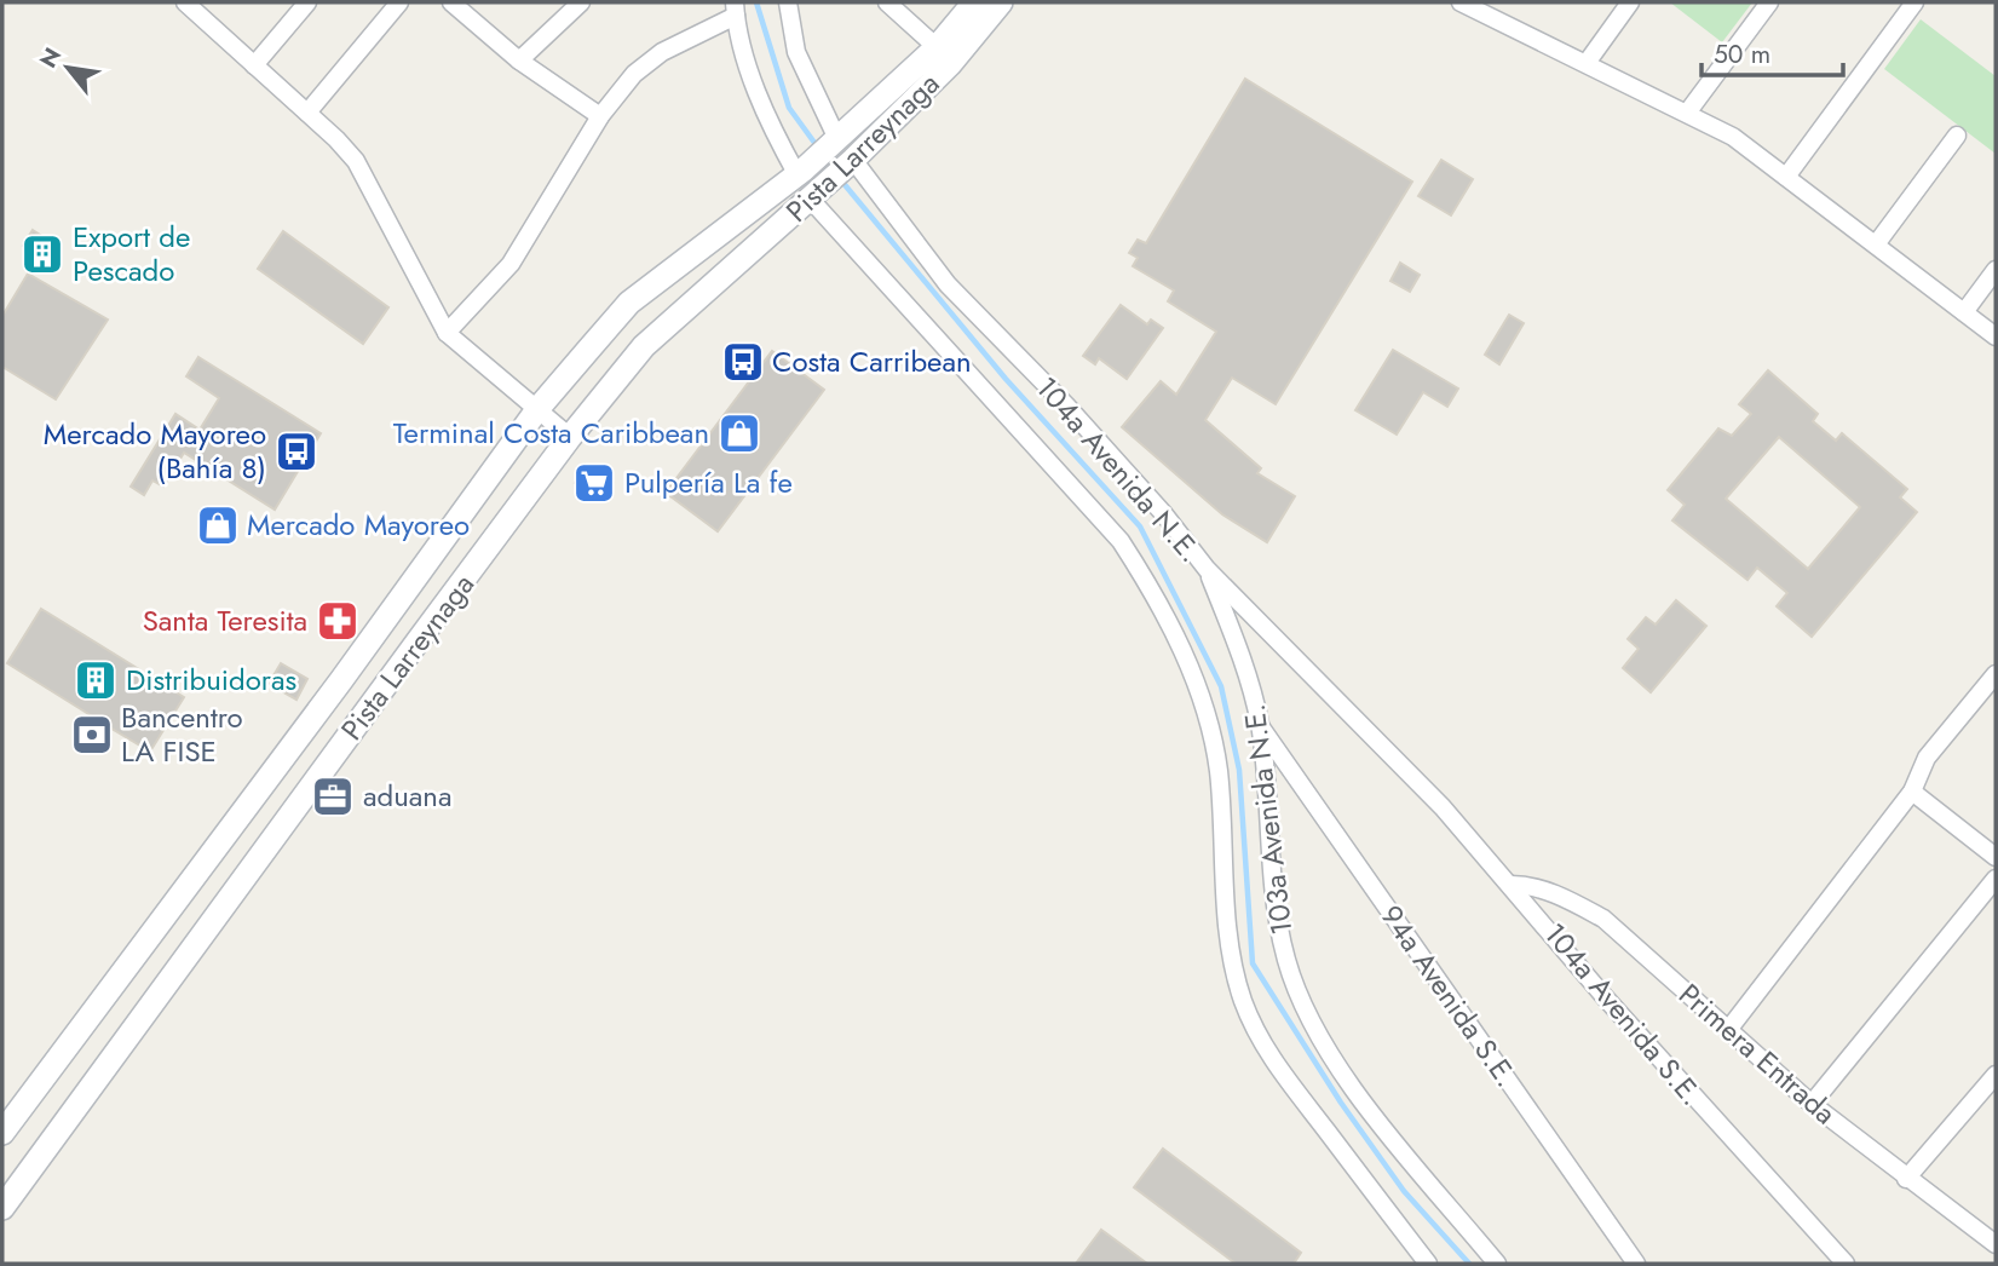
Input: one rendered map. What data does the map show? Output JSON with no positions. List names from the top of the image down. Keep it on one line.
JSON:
{"streets":{"main road":["Pista Larreynaga"],"street":["104a Avenida N.E.","103a Avenida N.E.","94a Avenida S.E.","104a Avenida S.E.","Primera Entrada"]},"crossings":[["Pista Larreynaga","104a Avenida N.E."],["104a Avenida N.E.","103a Avenida N.E."],["104a Avenida N.E.","104a Avenida S.E."],["103a Avenida N.E.","94a Avenida S.E."],["104a Avenida S.E.","Primera Entrada"]],"places":{"building":["Export de Pescado","Distribuidoras"],"bus stop":["Costa Carribean","Mercado Mayoreo (Bahía 8)"],"shop":["Terminal Costa Caribbean","Mercado Mayoreo"],"supermarket":["Pulpería La fe"],"pharmacy":["Santa Teresita"],"bank":["Bancentro LA FISE"],"office":["aduana"]},"scale_bar":"50 m","north":"top left"}
